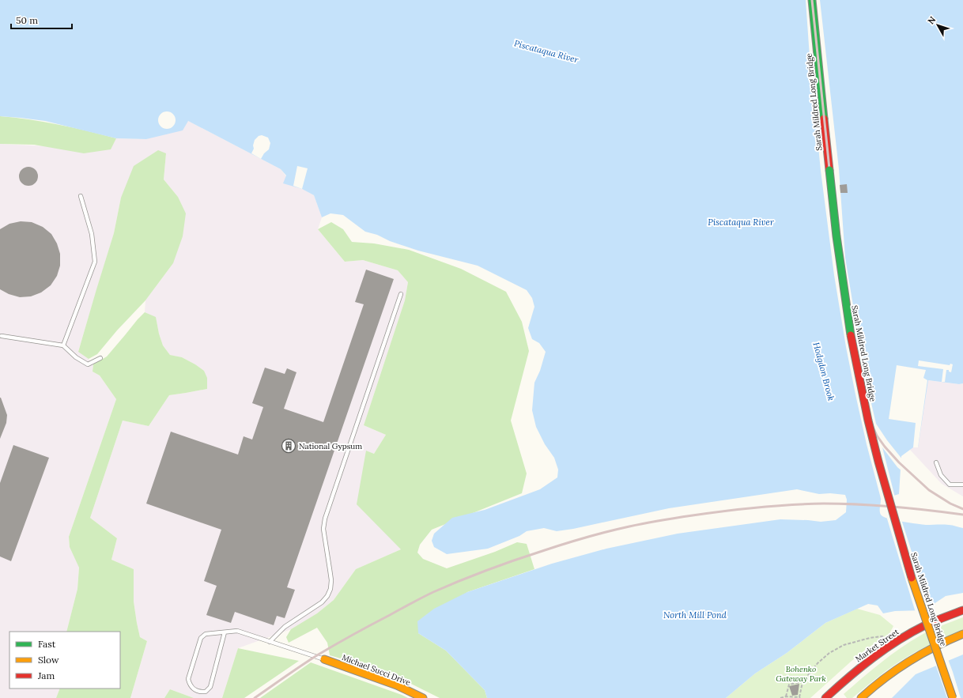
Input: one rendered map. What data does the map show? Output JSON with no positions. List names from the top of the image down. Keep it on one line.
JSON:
{"streets":{"main road":["Sarah Mildred Long Bridge","Market Street","Michael Succi Drive"]},"water":["Piscataqua River","Hodgdon Brook","North Mill Pond"],"parks":["Bohenko Gateway Park"],"places":{"building":["National Gypsum"]},"legend":["Fast","Slow","Jam"],"scale_bar":"50 m","north":"top left"}
